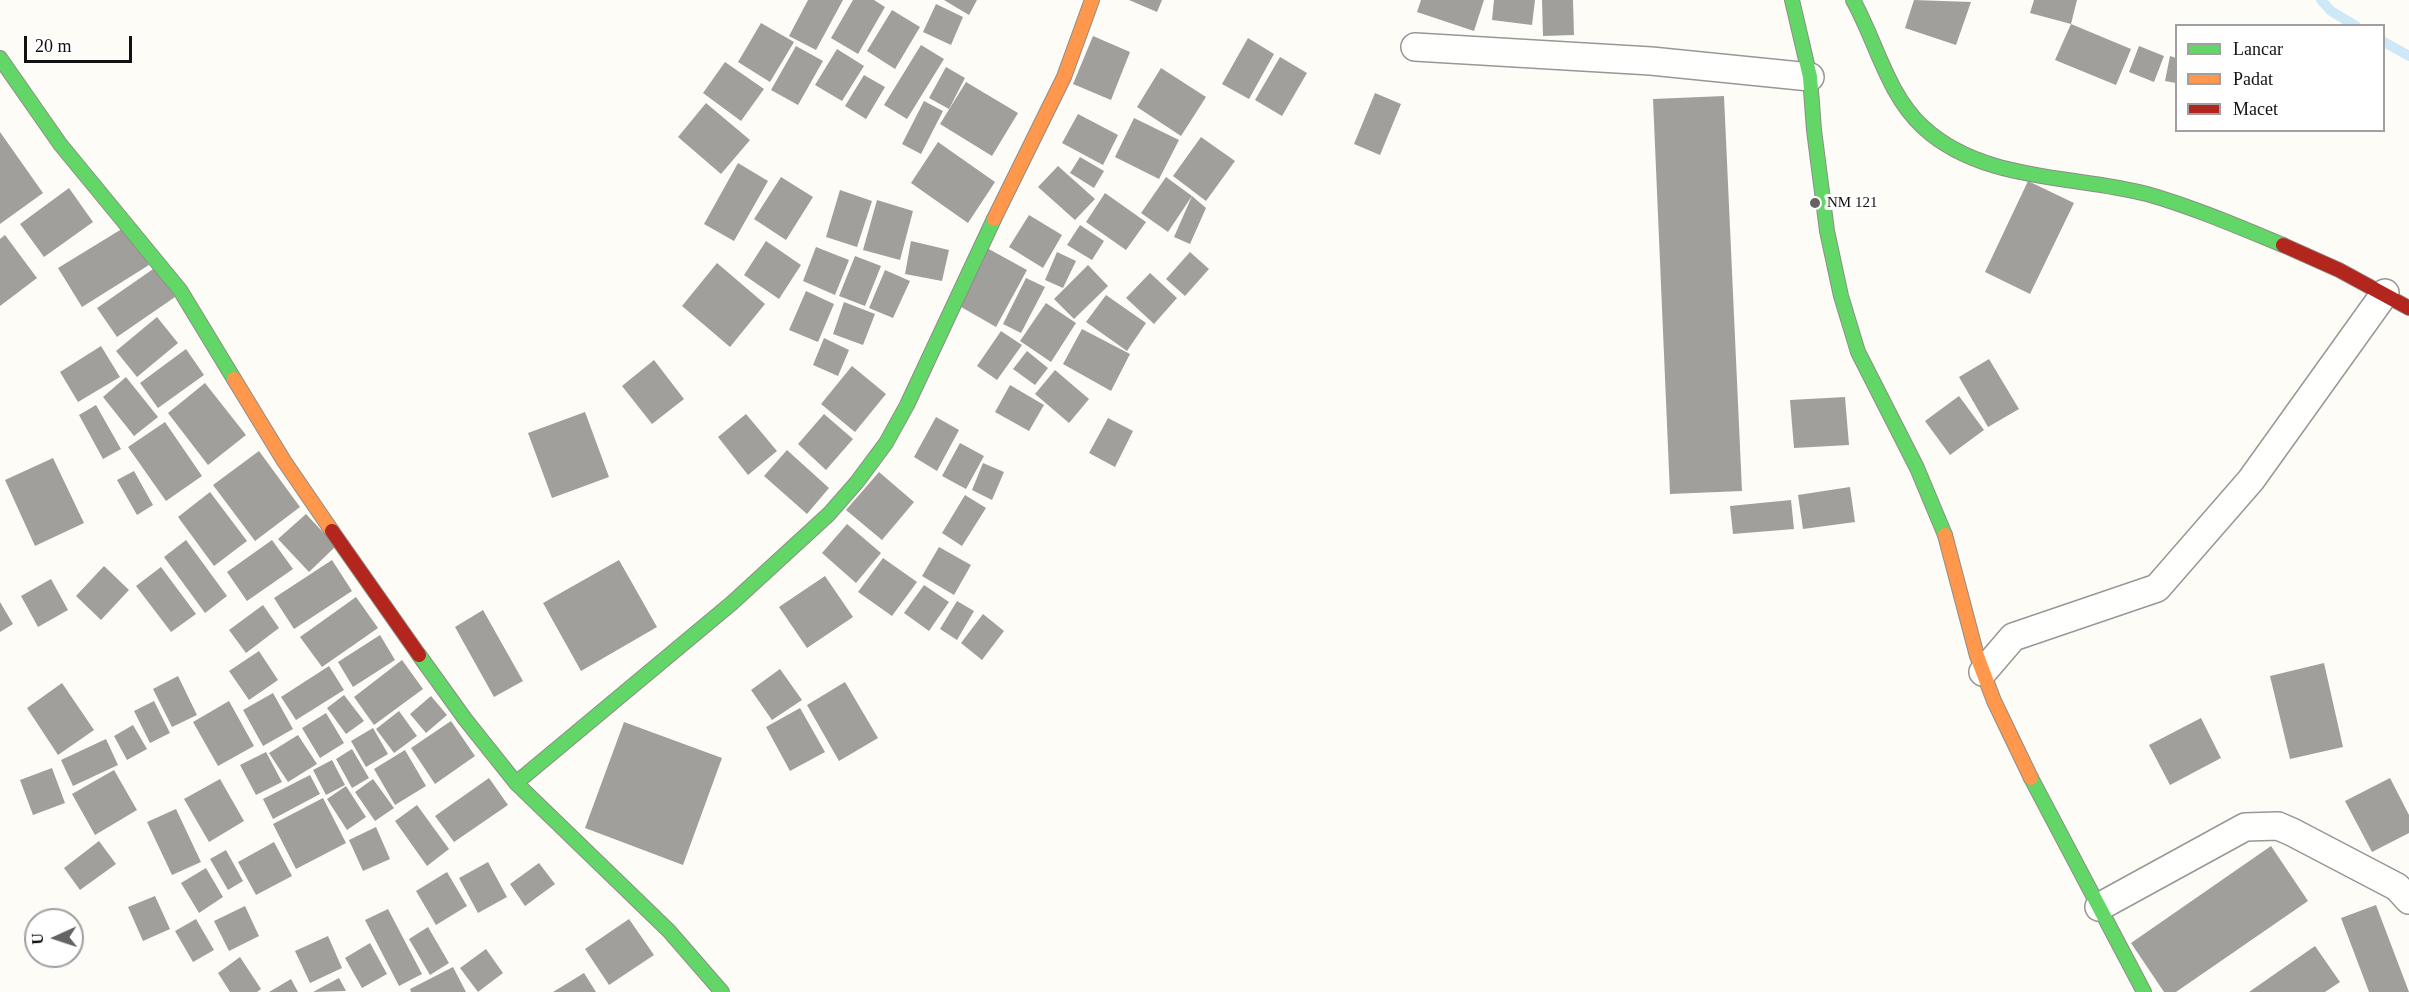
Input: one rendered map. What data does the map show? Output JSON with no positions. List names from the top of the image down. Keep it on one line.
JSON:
{"places":["NM 121"],"legend":["Lancar","Padat","Macet"],"scale_bar":"20 m","north":"left"}
